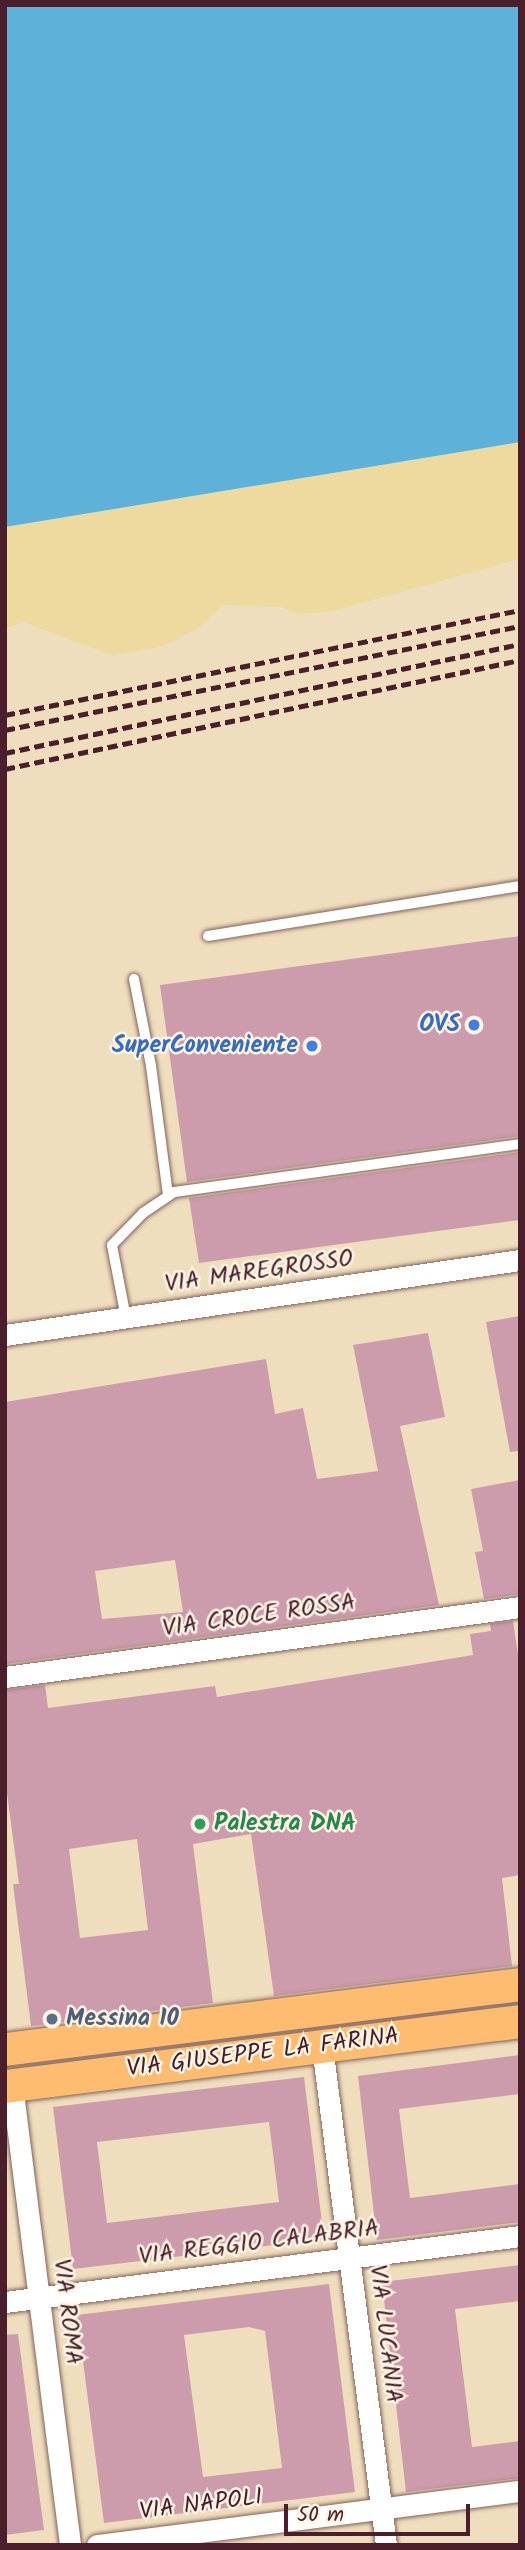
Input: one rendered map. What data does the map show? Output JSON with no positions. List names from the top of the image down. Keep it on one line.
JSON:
{"streets":{"main road":["VIA GIUSEPPE LA FARINA"],"street":["VIA MAREGROSSO","VIA CROCE ROSSA","VIA REGGIO CALABRIA","VIA ROMA","VIA LUCANIA","VIA NAPOLI"]},"crossings":[["VIA GIUSEPPE LA FARINA","VIA ROMA"],["VIA GIUSEPPE LA FARINA","VIA LUCANIA"],["VIA REGGIO CALABRIA","VIA ROMA"],["VIA REGGIO CALABRIA","VIA LUCANIA"],["VIA LUCANIA","VIA NAPOLI"]],"places":["OVS","SuperConveniente","Palestra DNA","Messina 10"],"scale_bar":"50 m"}
